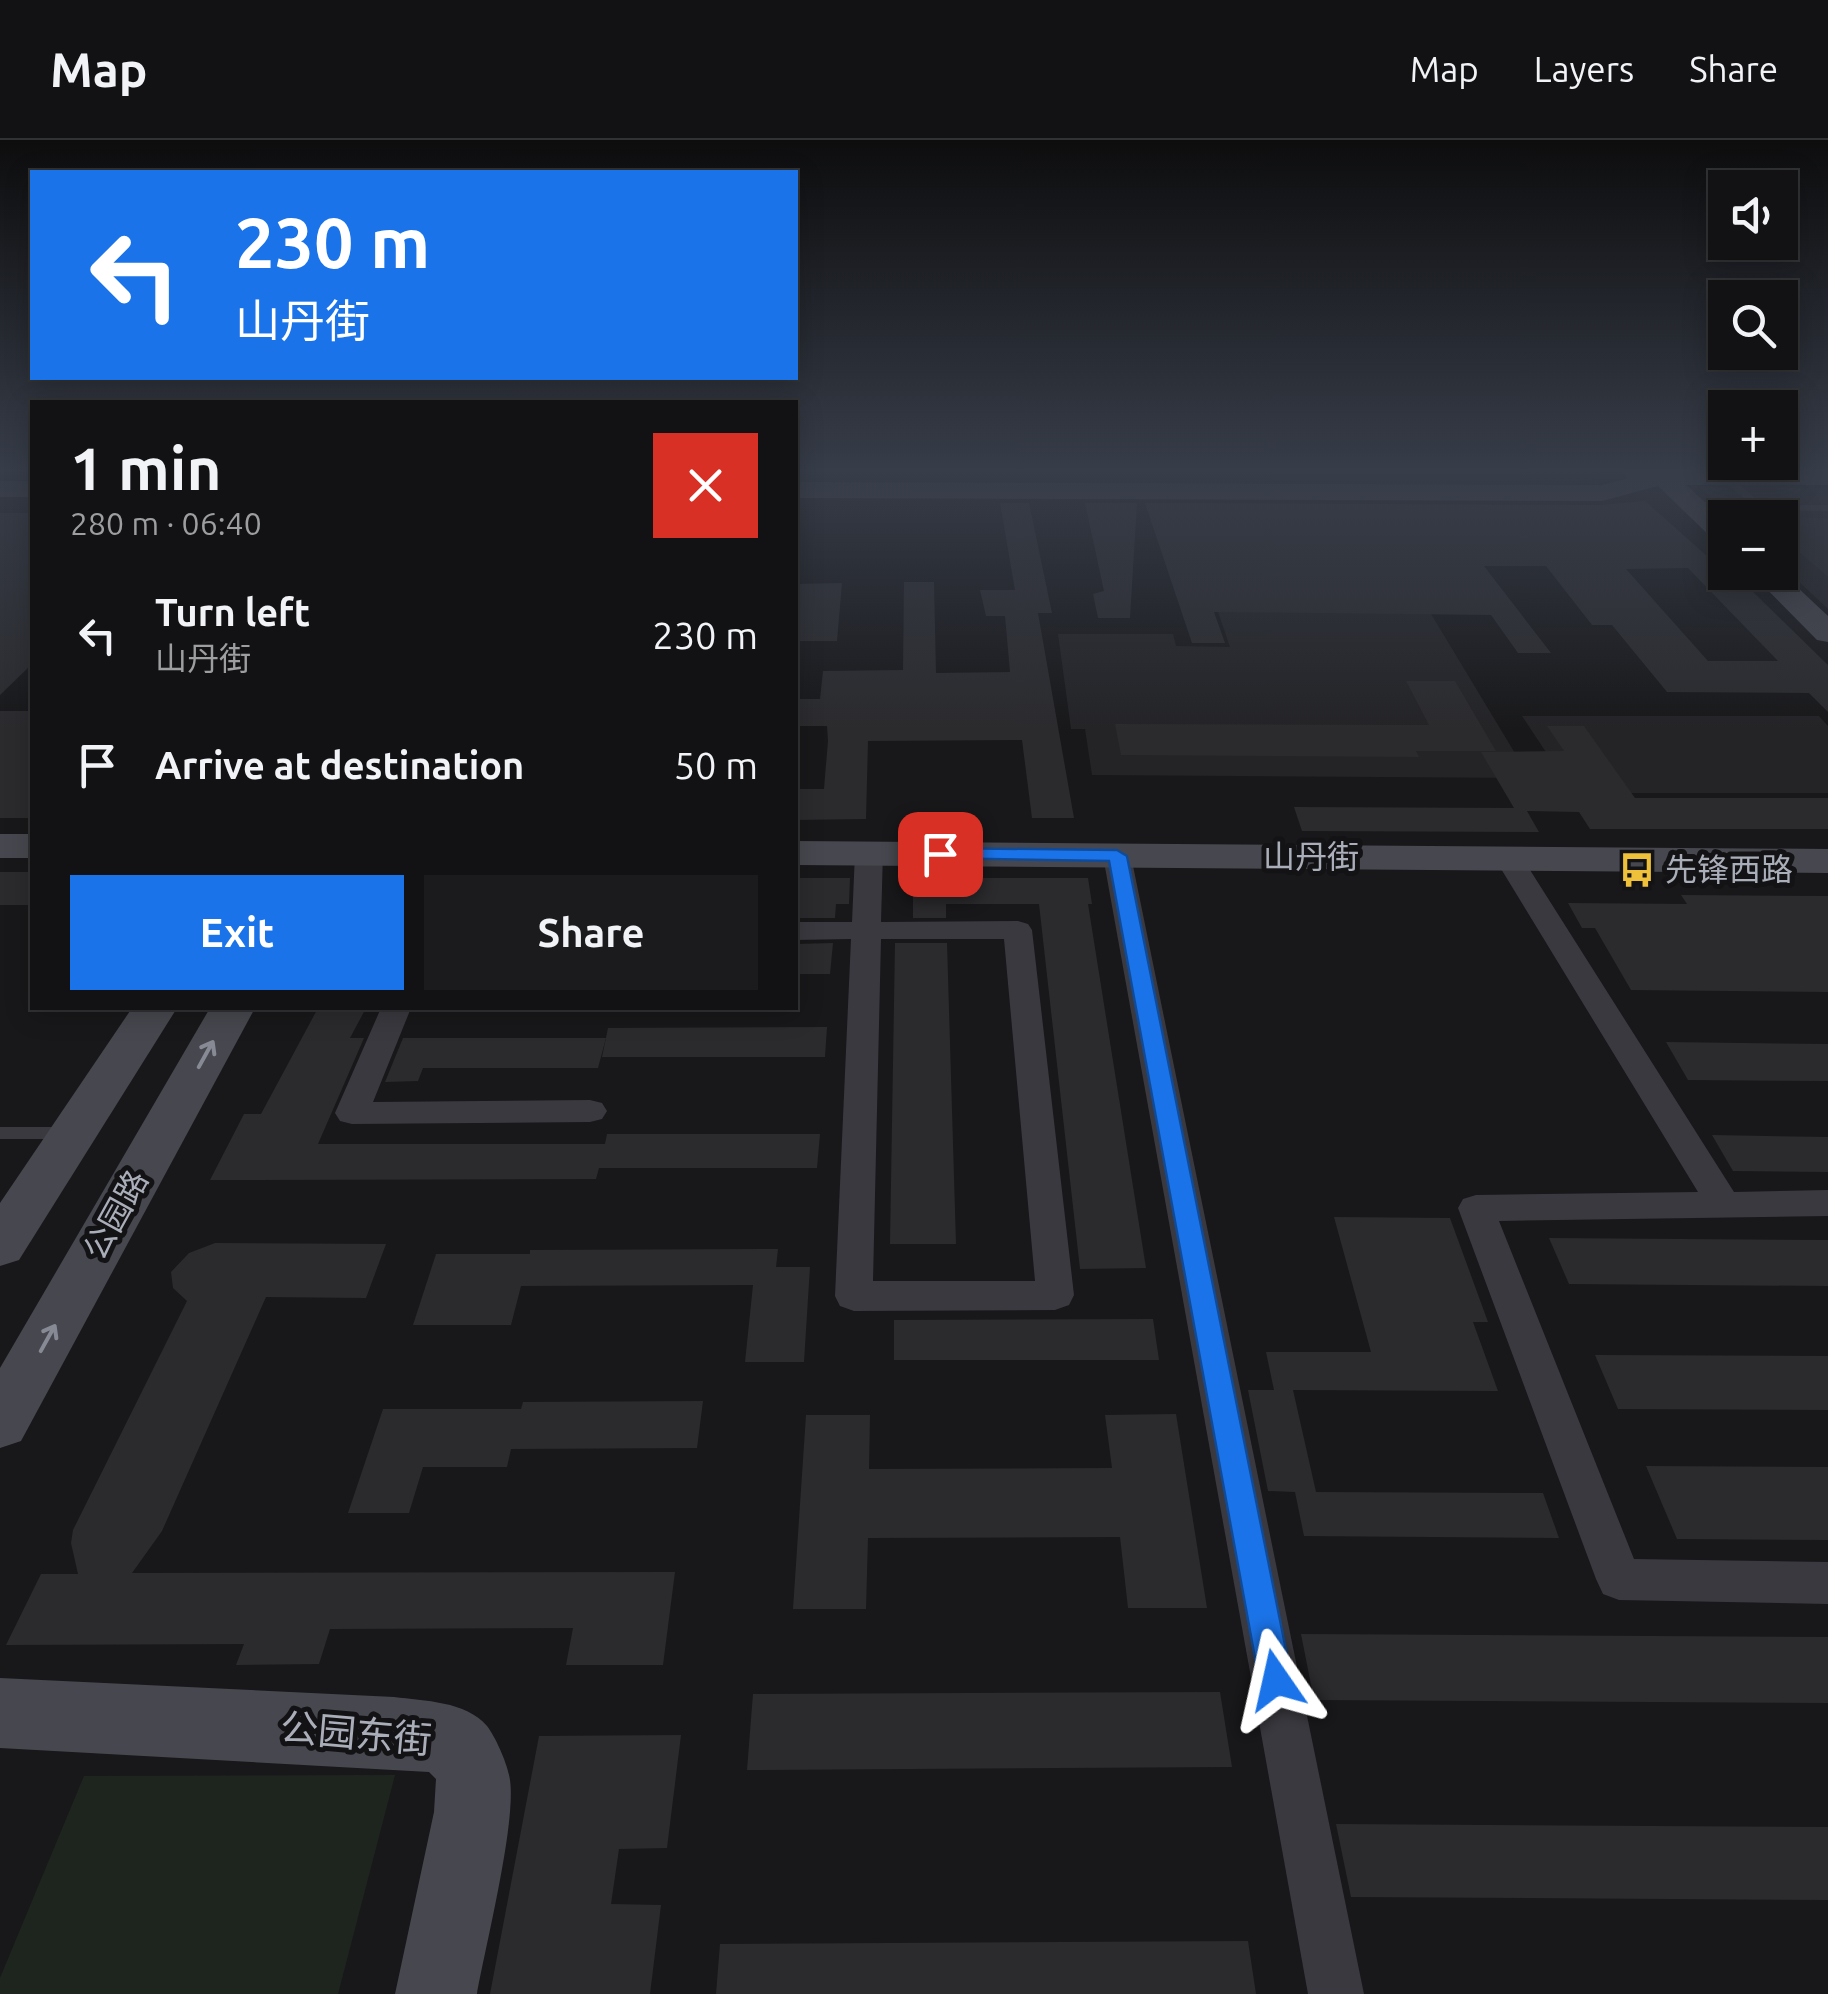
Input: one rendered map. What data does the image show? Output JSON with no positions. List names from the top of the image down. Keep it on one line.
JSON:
{"streets":{"street":["山丹街","公园路","公园东街"]},"places":{"bus stop":["先锋西路"]},"page":{"header":"Map","nav":["Map","Layers","Share"],"map_buttons":["+","−"],"turn":["230 m","山丹街"],"heading":["1 min","280 m · 06:40"],"list":[{"name":"Turn left","note":"山丹街","value":"230 m"},{"name":"Arrive at destination","value":"50 m"}],"buttons":["Exit","Share"]}}
